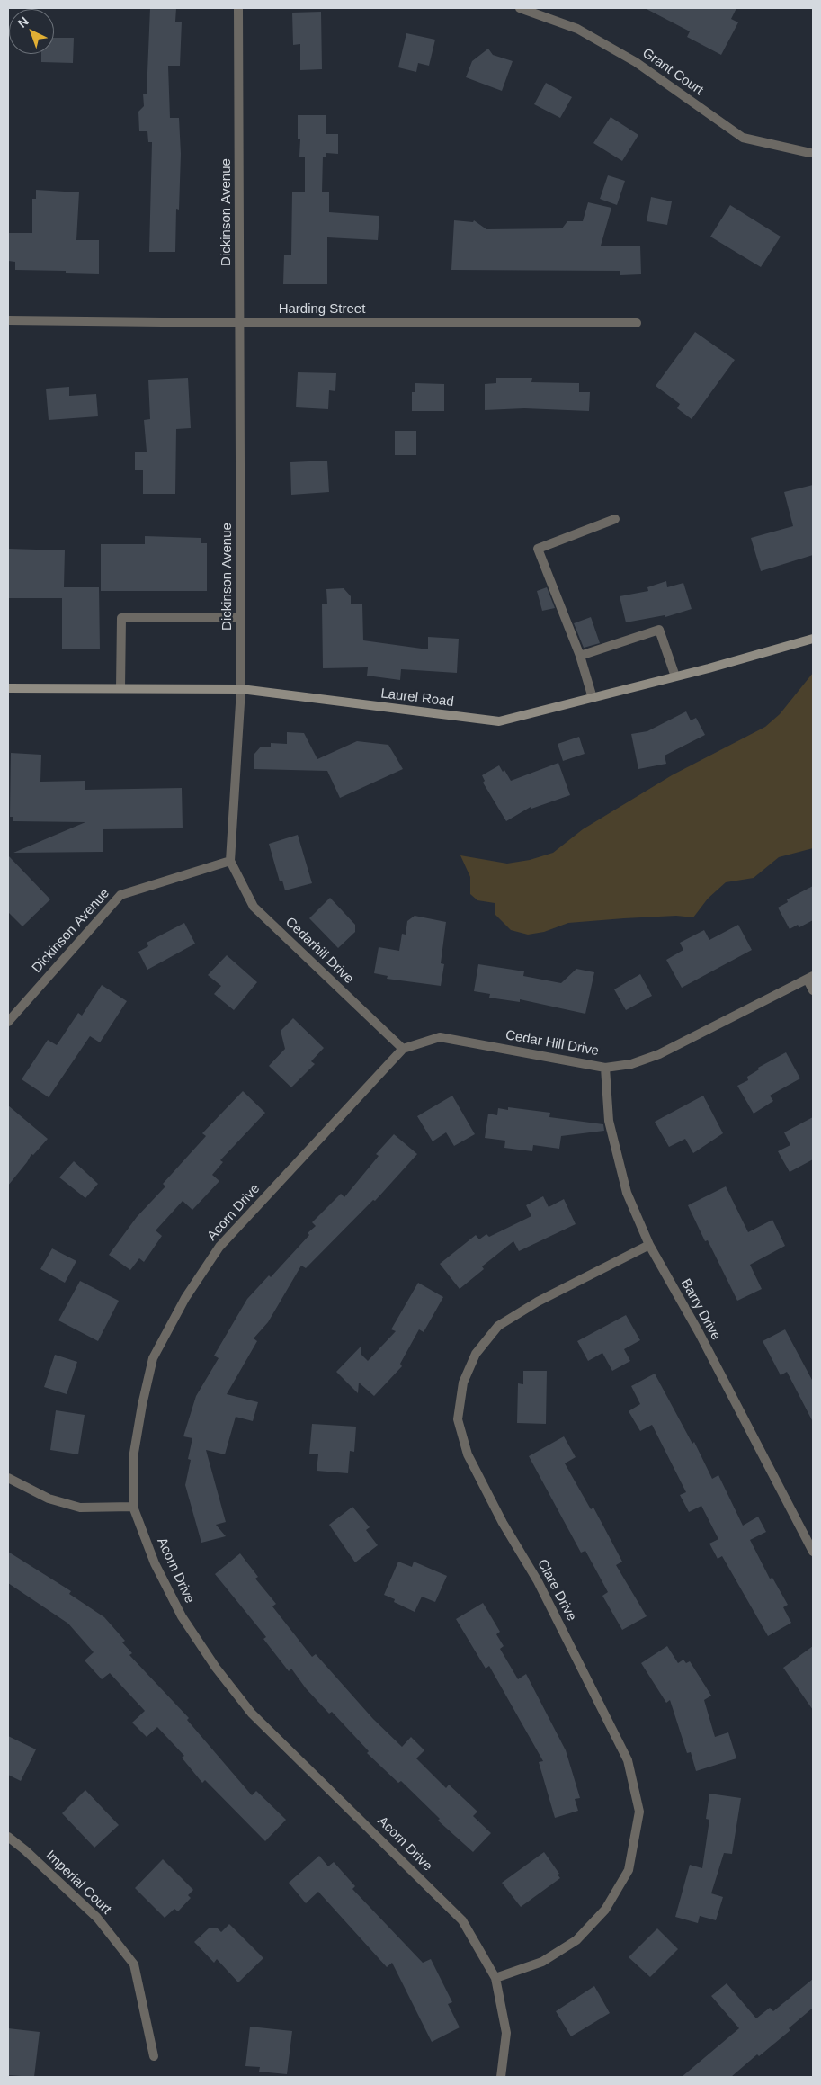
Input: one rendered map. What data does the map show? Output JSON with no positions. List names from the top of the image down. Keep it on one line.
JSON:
{"streets":{"main road":["Laurel Road"],"street":["Grant Court","Dickinson Avenue","Harding Street","Cedarhill Drive","Cedar Hill Drive","Acorn Drive","Barry Drive","Clare Drive","Imperial Court"]},"crossings":[["Dickinson Avenue","Harding Street"],["Dickinson Avenue","Laurel Road"],["Dickinson Avenue","Cedarhill Drive"],["Cedarhill Drive","Cedar Hill Drive"],["Cedarhill Drive","Acorn Drive"],["Cedar Hill Drive","Acorn Drive"],["Cedar Hill Drive","Barry Drive"],["Acorn Drive","Clare Drive"],["Barry Drive","Clare Drive"]],"north":"top left"}
